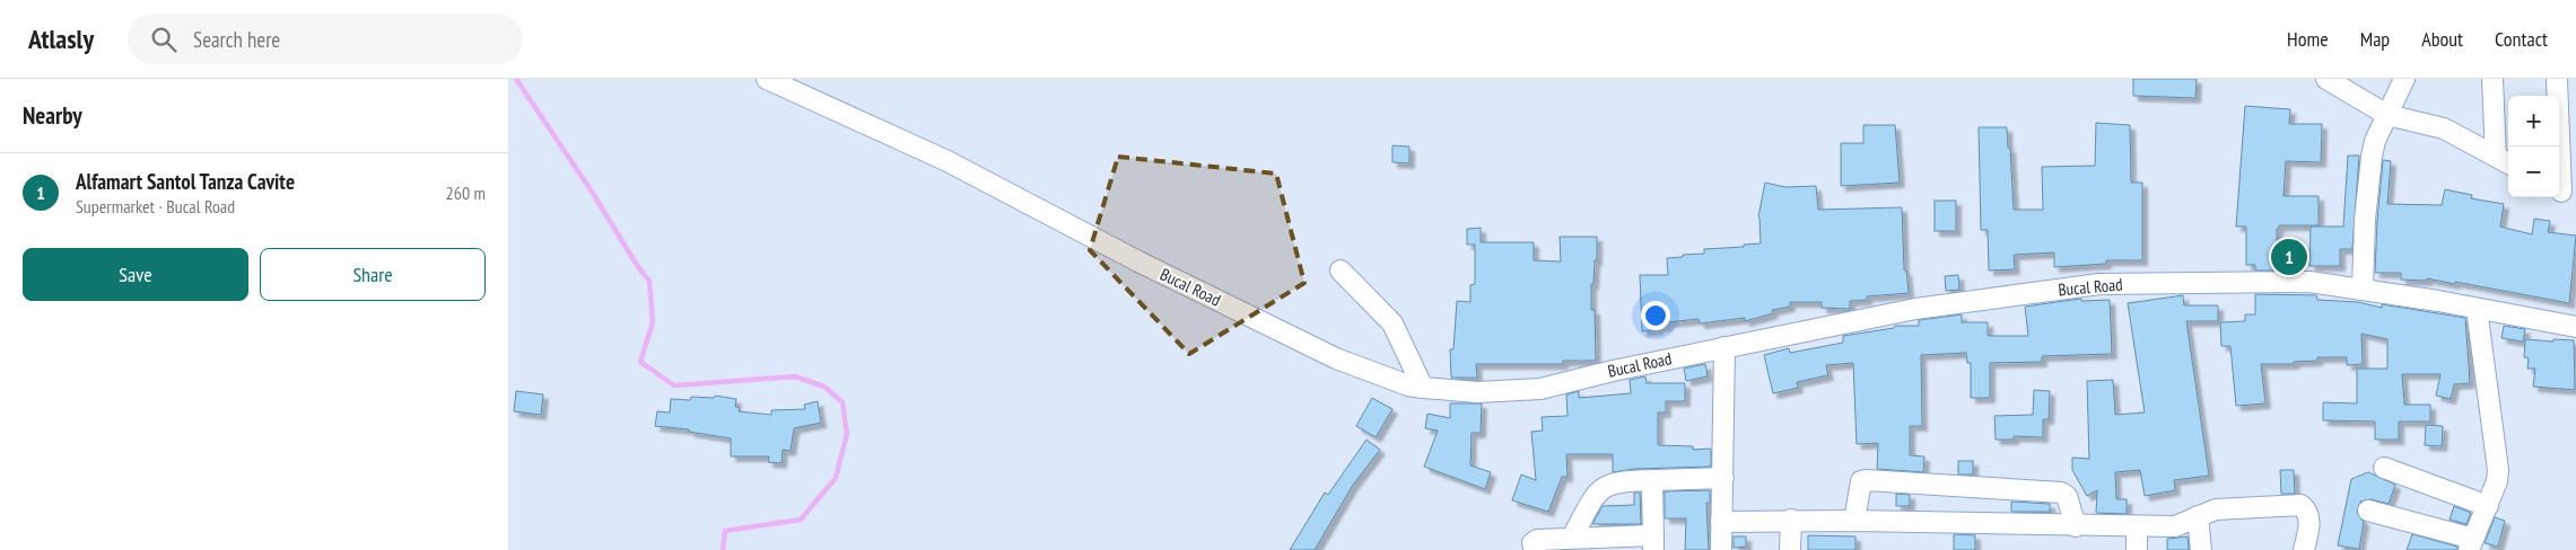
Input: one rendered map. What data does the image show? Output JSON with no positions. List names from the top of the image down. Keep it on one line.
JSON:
{"streets":{"street":["Bucal Road"]},"page":{"header":"Atlasly","search":"Search here","nav":["Home","Map","About","Contact"],"heading":"Nearby","map_buttons":["+","−"],"list":[{"mark":"1","name":"Alfamart Santol Tanza Cavite","note":"Supermarket · Bucal Road","value":"260 m"}],"buttons":["Save","Share"],"pins":"1"}}
